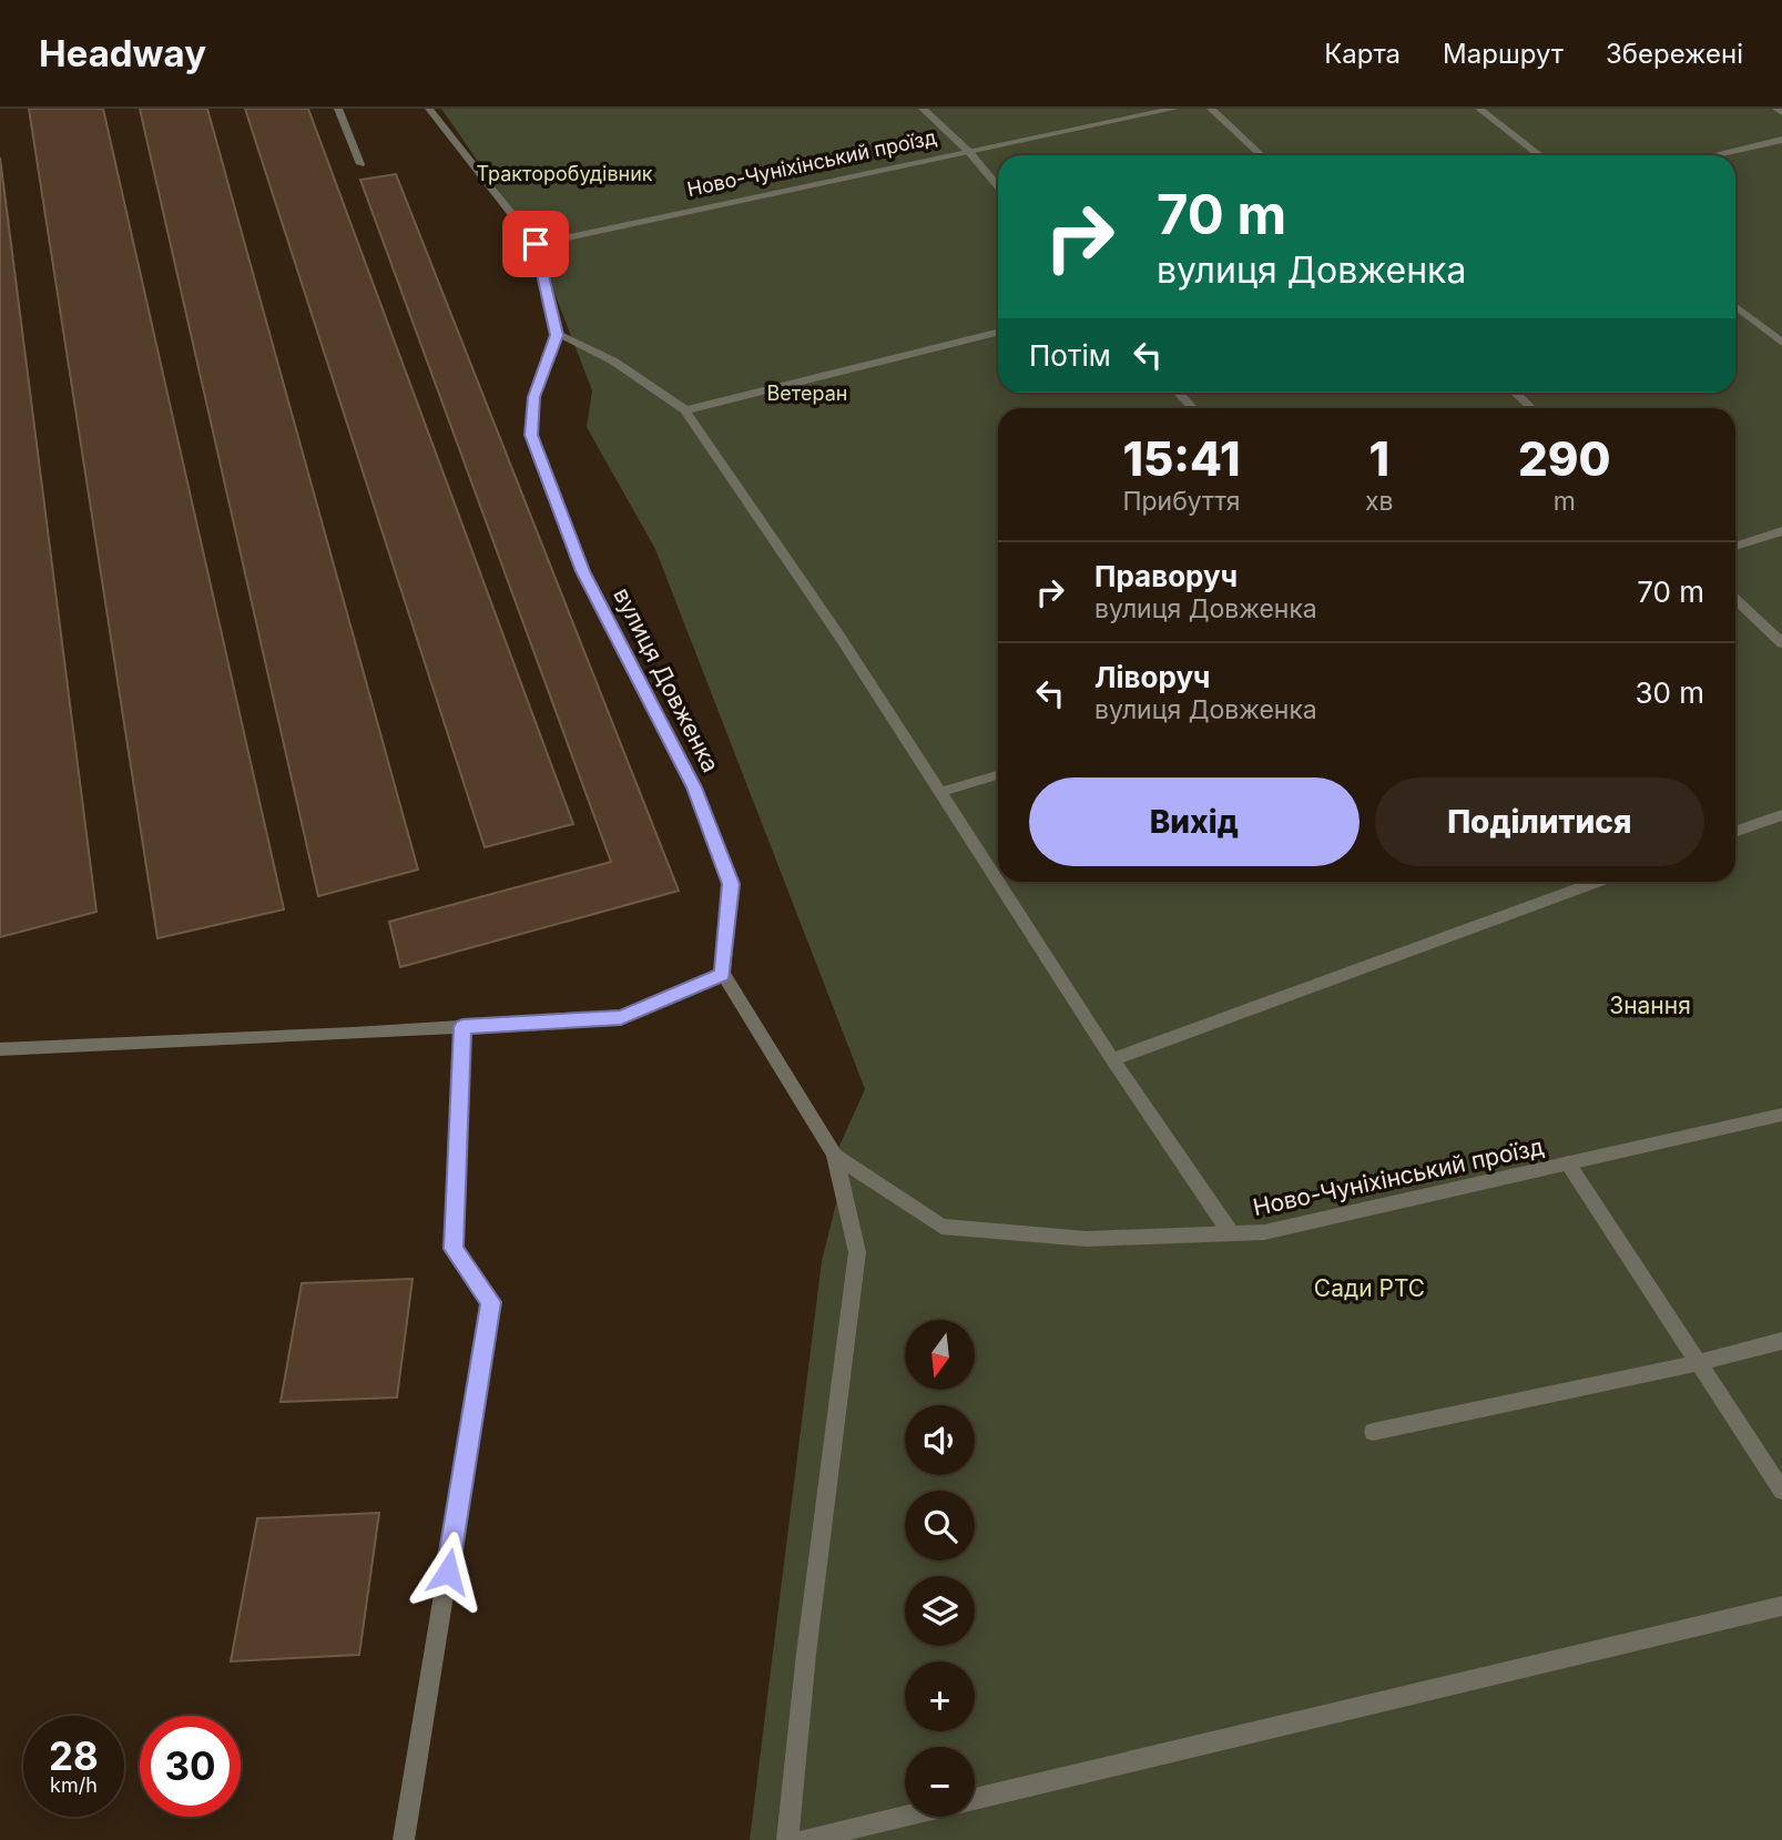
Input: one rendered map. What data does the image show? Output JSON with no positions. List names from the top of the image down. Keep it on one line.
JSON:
{"streets":{"street":["Ново-Чуніхінський проїзд","вулиця Довженка"]},"crossings":[["Ново-Чуніхінський проїзд","вулиця Довженка"]],"parks":["Тракторобудівник","Ветеран","Знання","Сади РТС"],"north":"bottom","page":{"header":"Headway","nav":["Карта","Маршрут","Збережені"],"turn":["70 m","вулиця Довженка"],"then":"Потім","eta":["15:41","Прибуття","1","хв","290","m"],"list":[{"name":"Праворуч","note":"вулиця Довженка","value":"70 m"},{"name":"Ліворуч","note":"вулиця Довженка","value":"30 m"}],"buttons":["Вихід","Поділитися"],"map_buttons":["+","−"],"speed":"28 km/h","limit":"30"}}
